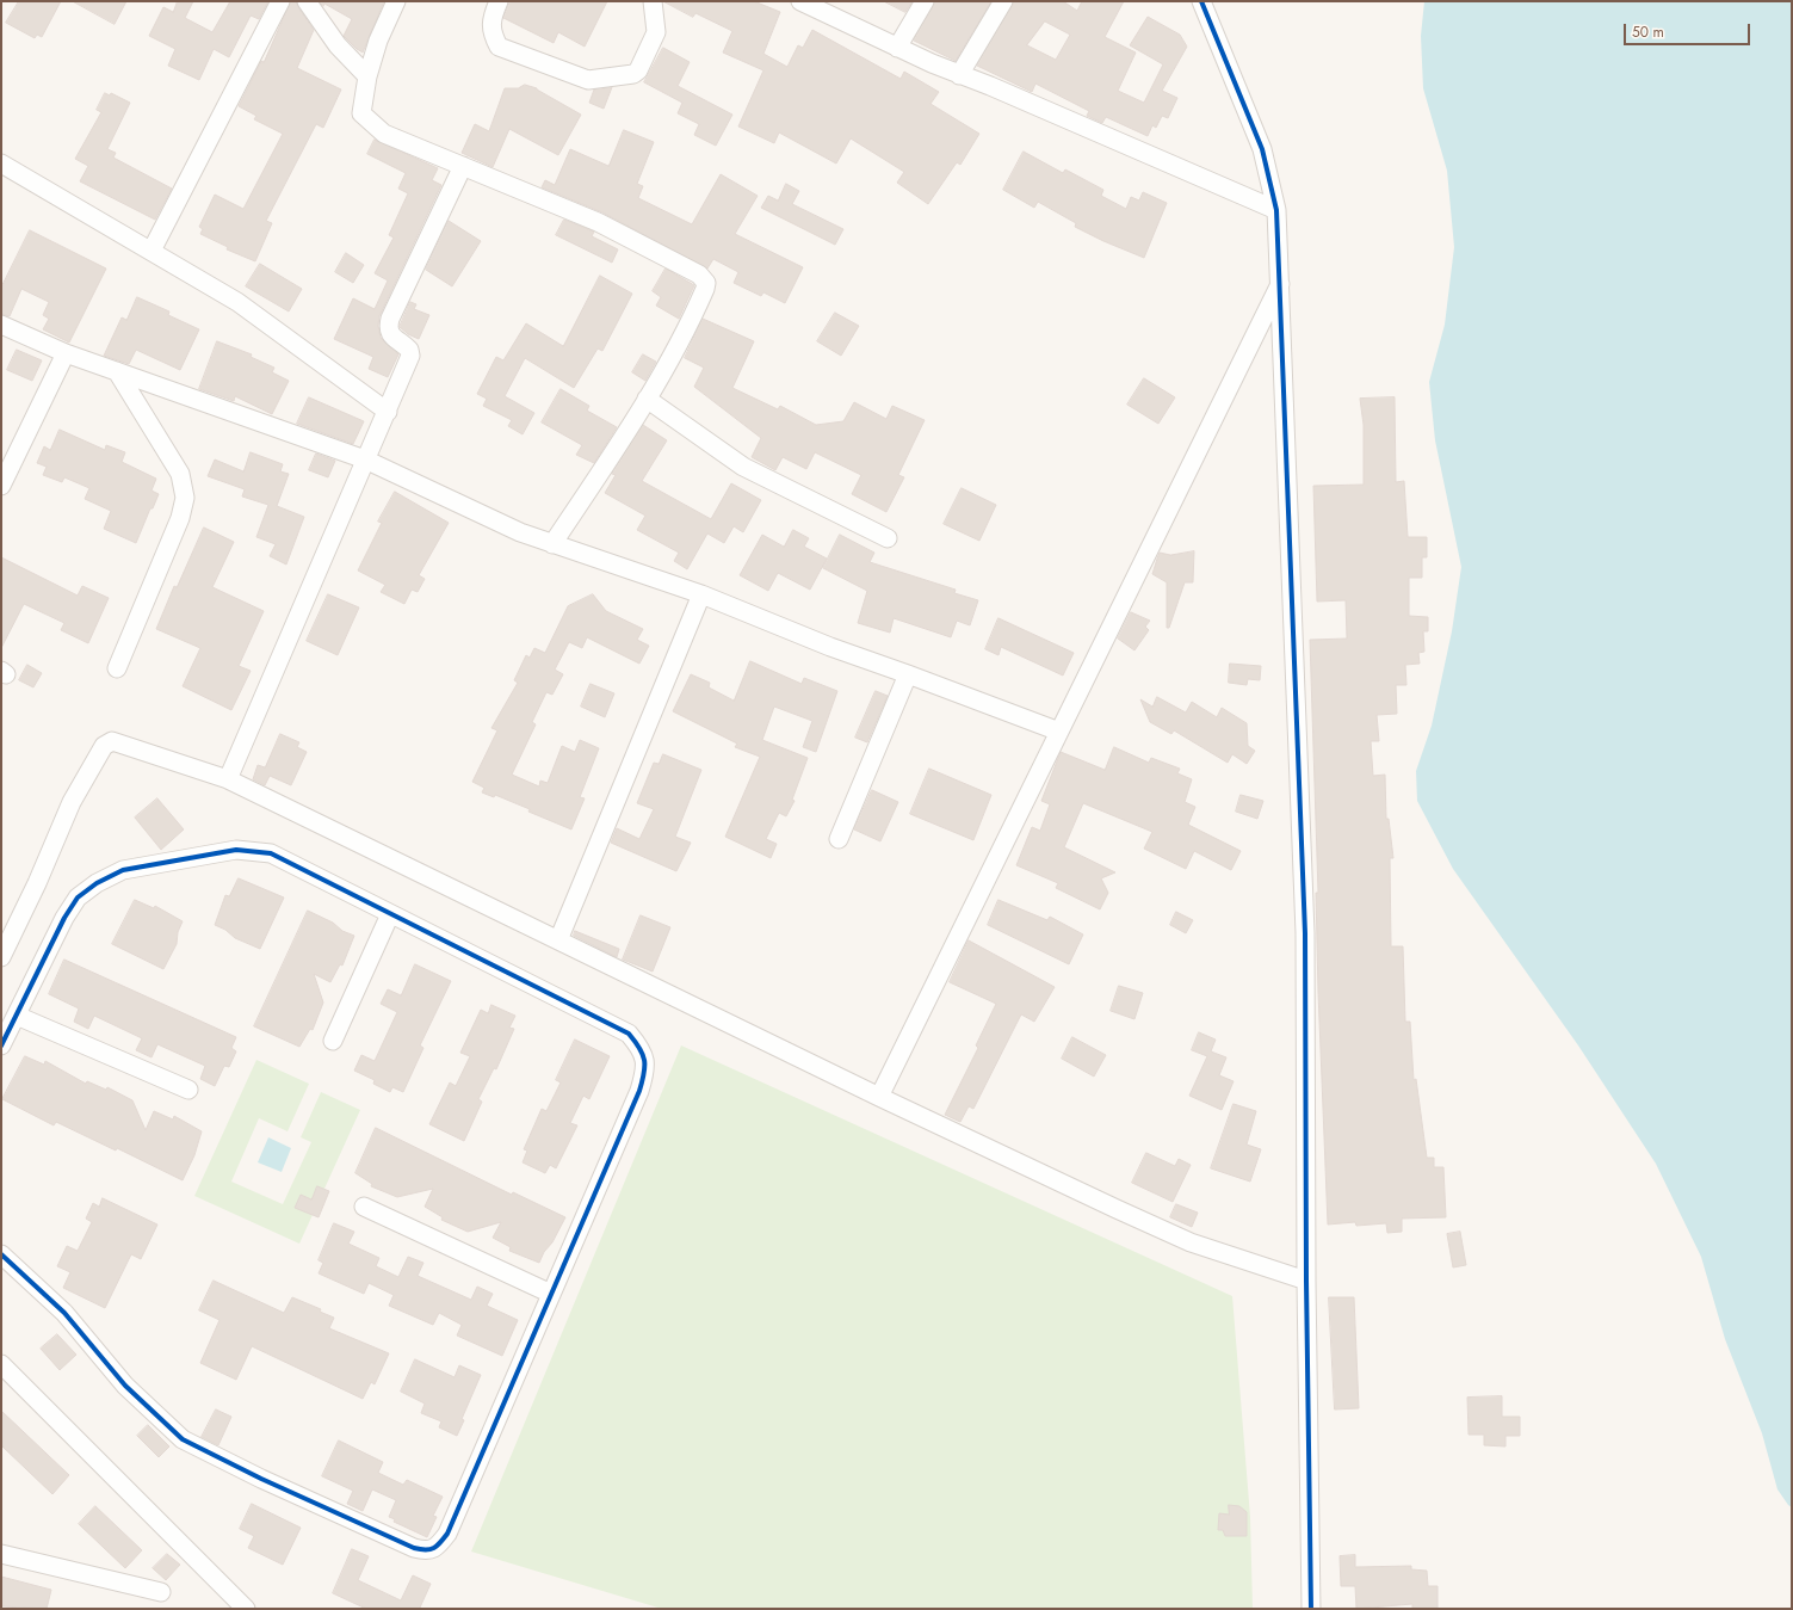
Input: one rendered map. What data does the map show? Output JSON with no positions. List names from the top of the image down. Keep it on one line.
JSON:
{"scale_bar":"50 m"}
